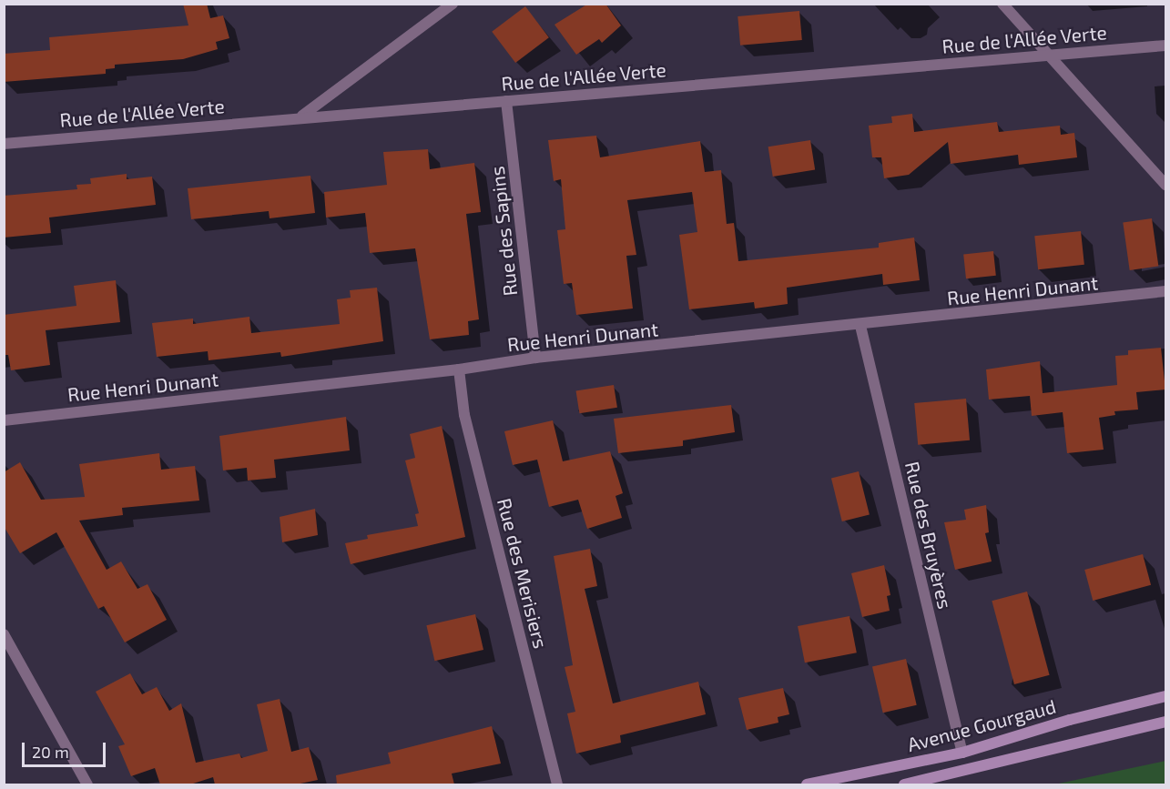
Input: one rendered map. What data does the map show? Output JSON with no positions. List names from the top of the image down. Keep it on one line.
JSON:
{"streets":{"main road":["Avenue Gourgaud"],"street":["Rue de l'Allée Verte","Rue des Sapins","Rue Henri Dunant","Rue des Bruyères","Rue des Merisiers"]},"crossings":[["Rue de l'Allée Verte","Rue des Sapins"],["Rue des Sapins","Rue Henri Dunant"],["Rue Henri Dunant","Rue des Bruyères"],["Rue Henri Dunant","Rue des Merisiers"],["Rue des Bruyères","Avenue Gourgaud"]],"scale_bar":"20 m"}
